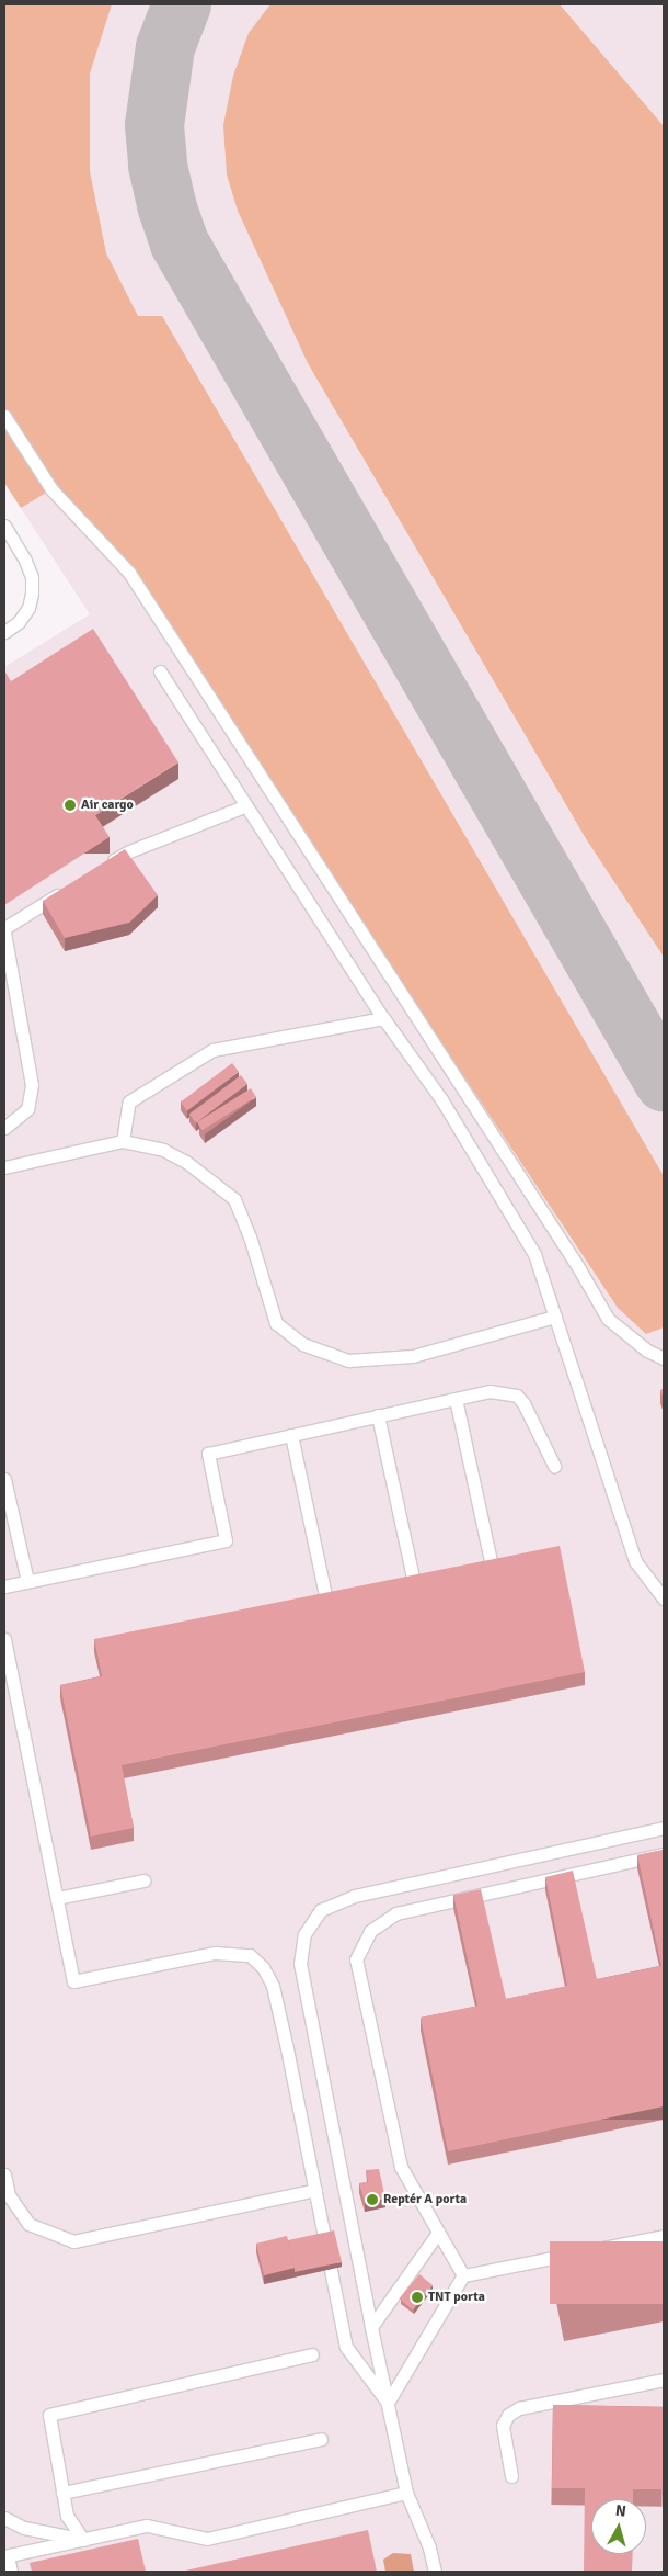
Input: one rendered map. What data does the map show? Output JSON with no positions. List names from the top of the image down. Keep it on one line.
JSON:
{"places":["Air cargo","Reptér A porta","TNT porta"],"north":"top"}
